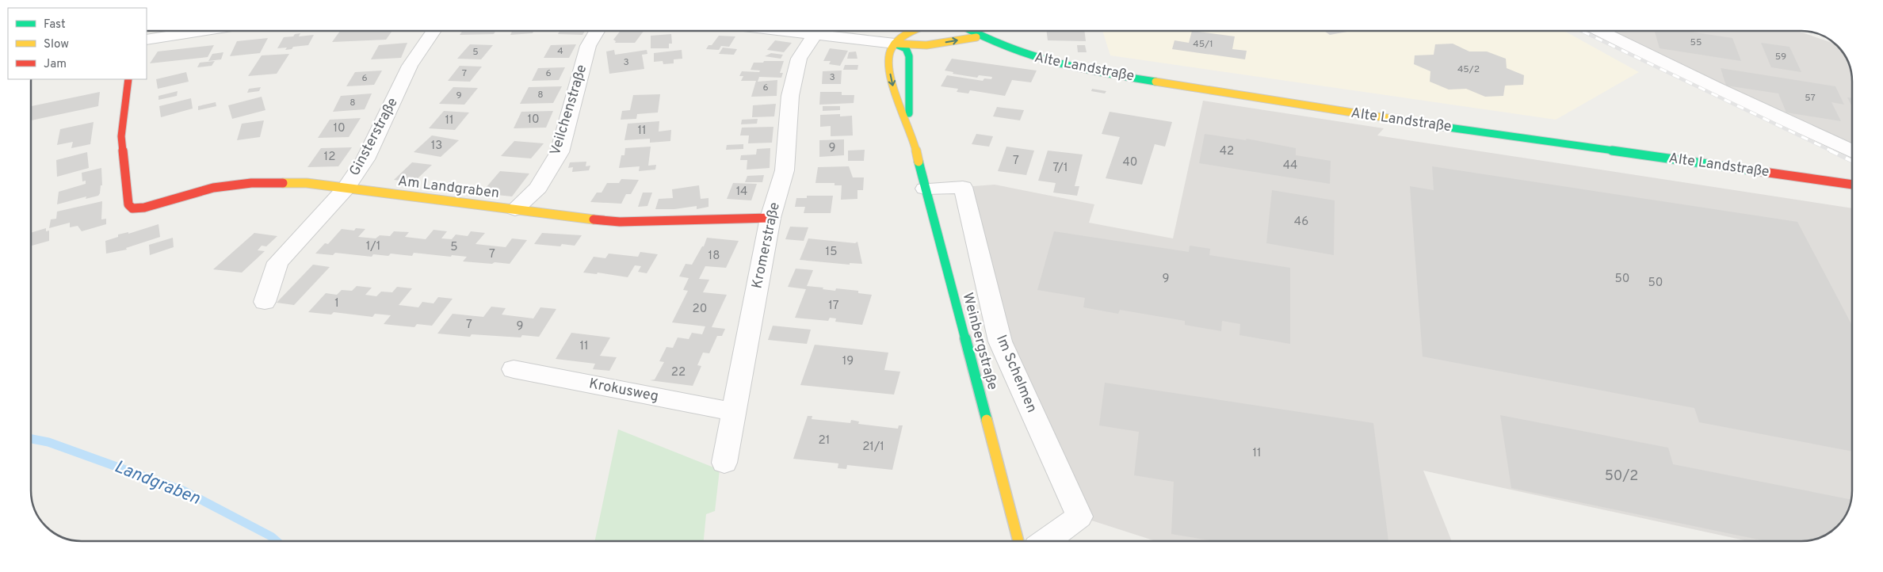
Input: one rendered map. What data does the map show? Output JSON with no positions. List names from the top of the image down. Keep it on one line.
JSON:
{"streets":{"street":["Alte Landstraße","Veilchenstraße","Ginsterstraße","Am Landgraben","Kromerstraße","Weinbergstraße","Im Schelmen","Krokusweg"]},"crossings":[["Veilchenstraße","Am Landgraben"],["Ginsterstraße","Am Landgraben"],["Am Landgraben","Kromerstraße"],["Kromerstraße","Krokusweg"],["Weinbergstraße","Im Schelmen"]],"water":["Landgraben"],"house_numbers":["55","45/1","4","5","59","3","45/2","7","6","3","6","6","8","9","57","8","10","11","10","11","13","9","42","12","7","40","44","7/1","14","46","1/1","5","15","7","18","9","50","50","1","17","20","7","9","11","19","22","21","21/1","11","50/2"],"legend":["Fast","Slow","Jam"]}
